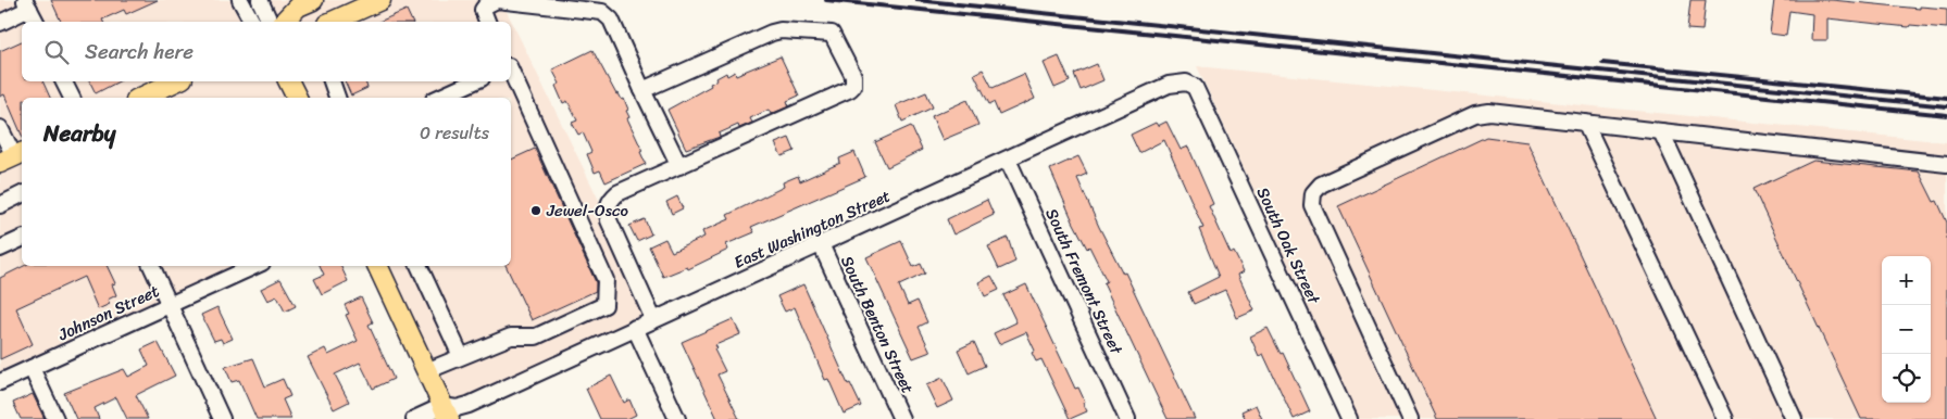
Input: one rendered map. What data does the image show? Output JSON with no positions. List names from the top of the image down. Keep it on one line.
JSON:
{"streets":{"street":["East Washington Street","South Oak Street","South Fremont Street","Johnson Street","South Benton Street"]},"crossings":[["East Washington Street","South Oak Street"],["East Washington Street","South Fremont Street"],["East Washington Street","South Benton Street"]],"places":["Jewel-Osco"],"page":{"search":"Search here","heading":["Nearby","0 results"],"map_buttons":["+","−"]}}
